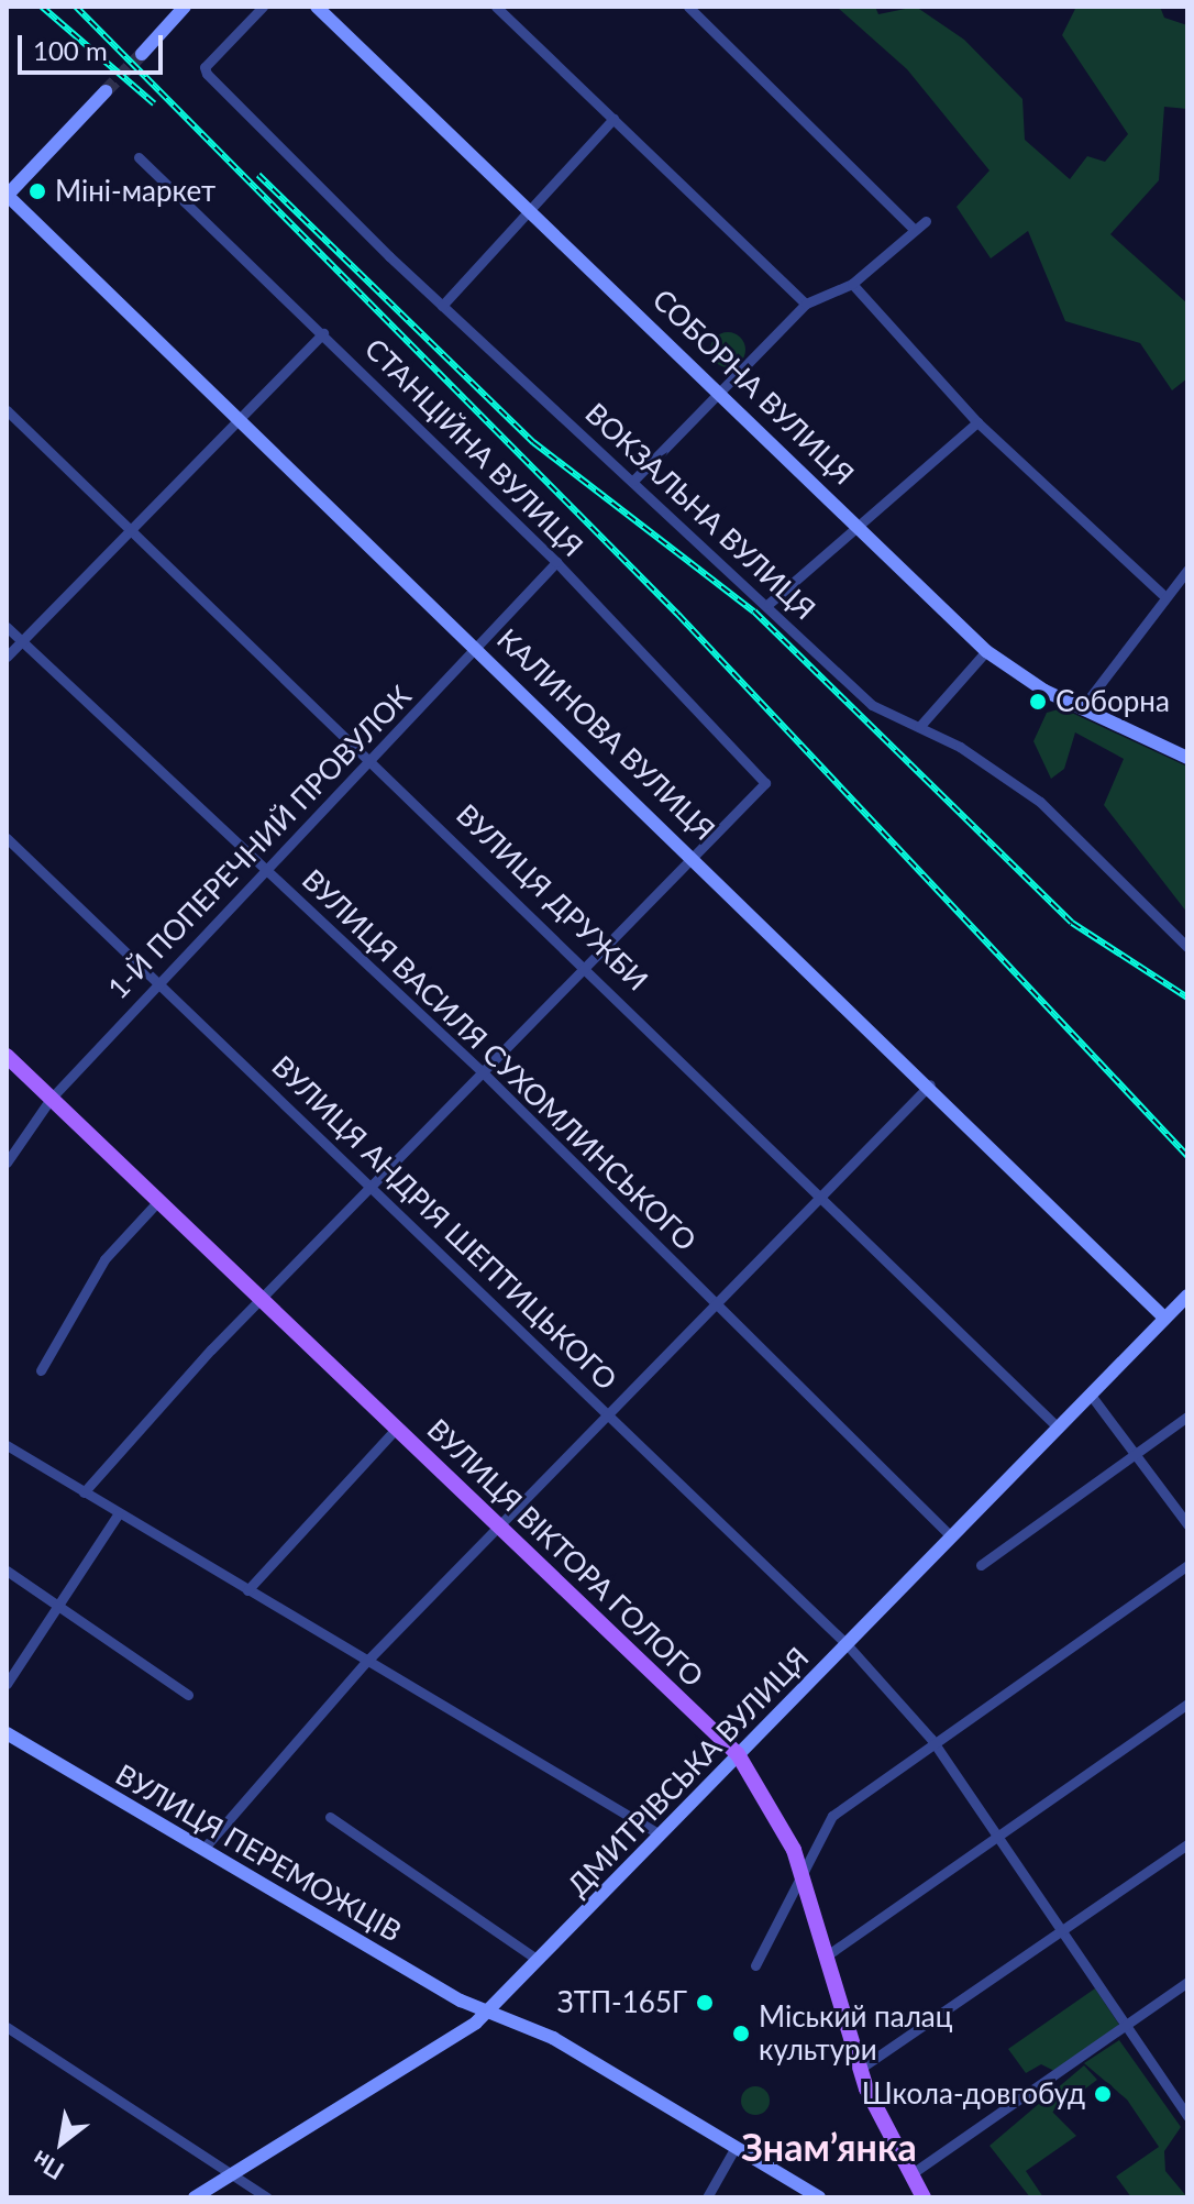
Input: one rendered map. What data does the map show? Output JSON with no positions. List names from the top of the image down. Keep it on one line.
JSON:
{"streets":{"main road":["ВУЛИЦЯ ВІКТОРА ГОЛОГО"],"street":["СОБОРНА ВУЛИЦЯ","СТАНЦІЙНА ВУЛИЦЯ","ВОКЗАЛЬНА ВУЛИЦЯ","КАЛИНОВА ВУЛИЦЯ","1-Й ПОПЕРЕЧНИЙ ПРОВУЛОК","ВУЛИЦЯ ДРУЖБИ","ВУЛИЦЯ ВАСИЛЯ СУХОМЛИНСЬКОГО","ВУЛИЦЯ АНДРІЯ ШЕПТИЦЬКОГО","ДМИТРІВСЬКА ВУЛИЦЯ","ВУЛИЦЯ ПЕРЕМОЖЦІВ"]},"crossings":[["СТАНЦІЙНА ВУЛИЦЯ","КАЛИНОВА ВУЛИЦЯ"],["СТАНЦІЙНА ВУЛИЦЯ","1-Й ПОПЕРЕЧНИЙ ПРОВУЛОК"],["КАЛИНОВА ВУЛИЦЯ","1-Й ПОПЕРЕЧНИЙ ПРОВУЛОК"],["КАЛИНОВА ВУЛИЦЯ","ДМИТРІВСЬКА ВУЛИЦЯ"],["1-Й ПОПЕРЕЧНИЙ ПРОВУЛОК","ВУЛИЦЯ ДРУЖБИ"],["1-Й ПОПЕРЕЧНИЙ ПРОВУЛОК","ВУЛИЦЯ ВАСИЛЯ СУХОМЛИНСЬКОГО"],["1-Й ПОПЕРЕЧНИЙ ПРОВУЛОК","ВУЛИЦЯ АНДРІЯ ШЕПТИЦЬКОГО"],["1-Й ПОПЕРЕЧНИЙ ПРОВУЛОК","ВУЛИЦЯ ВІКТОРА ГОЛОГО"],["ВУЛИЦЯ ДРУЖБИ","ДМИТРІВСЬКА ВУЛИЦЯ"],["ВУЛИЦЯ ВАСИЛЯ СУХОМЛИНСЬКОГО","ДМИТРІВСЬКА ВУЛИЦЯ"],["ВУЛИЦЯ АНДРІЯ ШЕПТИЦЬКОГО","ДМИТРІВСЬКА ВУЛИЦЯ"],["ВУЛИЦЯ ВІКТОРА ГОЛОГО","ДМИТРІВСЬКА ВУЛИЦЯ"],["ДМИТРІВСЬКА ВУЛИЦЯ","ВУЛИЦЯ ПЕРЕМОЖЦІВ"]],"districts":["Знам’янка"],"places":["Міні-маркет","Соборна","ЗТП-165Г","Міський палац культури","Школа-довгобуд"],"scale_bar":"100 m","north":"bottom left"}
